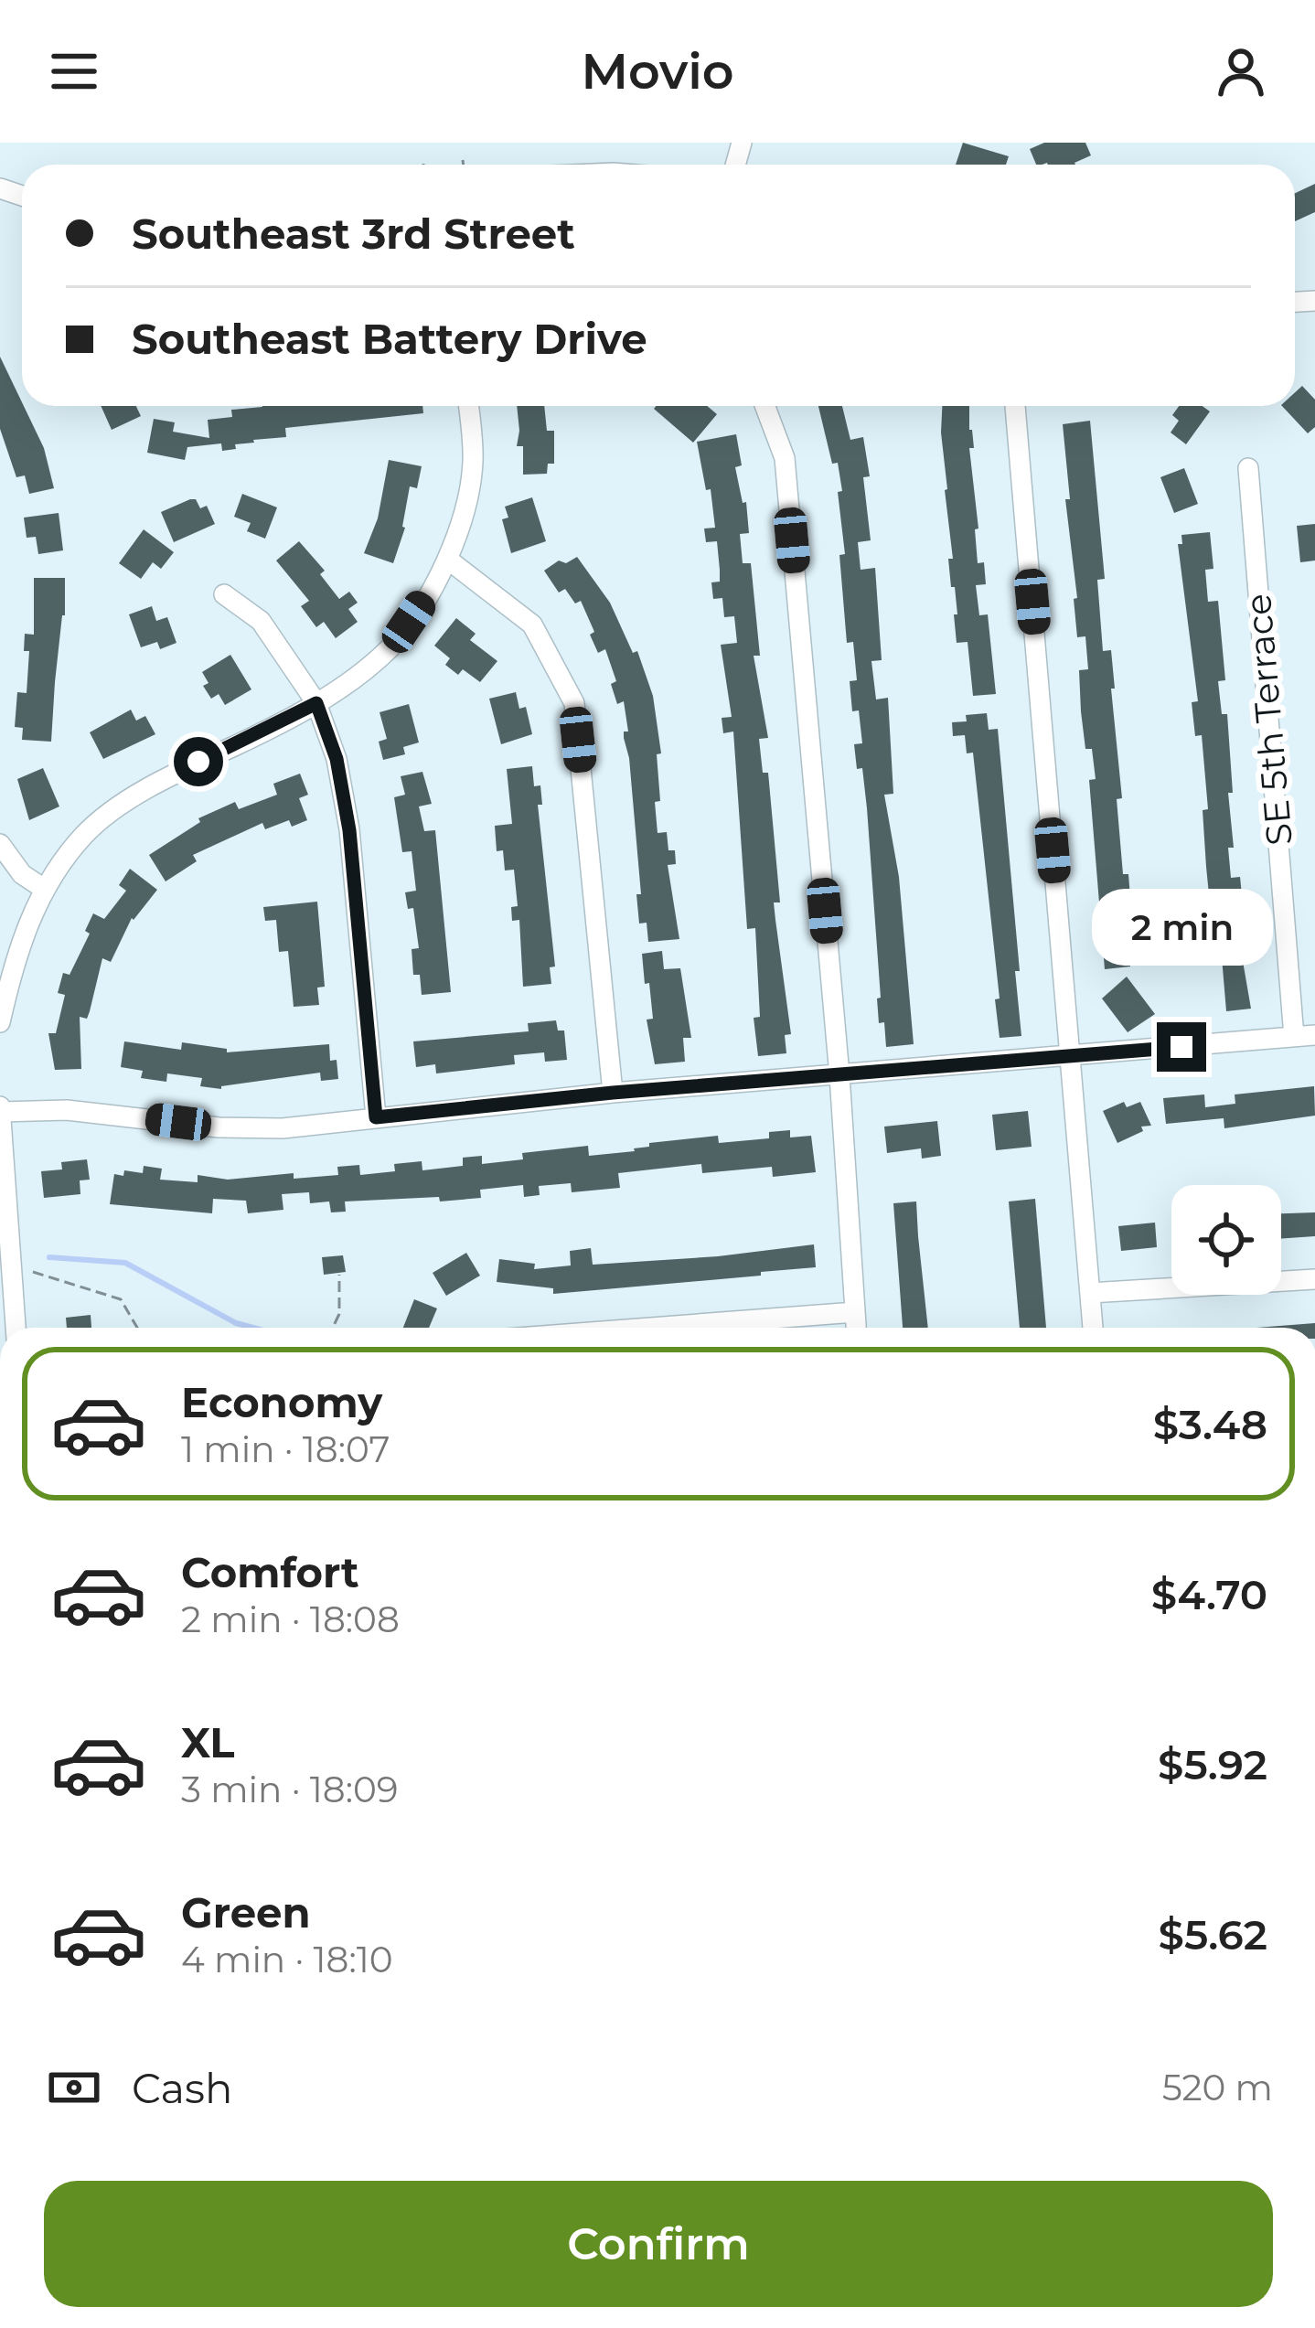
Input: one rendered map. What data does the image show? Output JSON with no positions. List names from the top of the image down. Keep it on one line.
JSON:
{"streets":{"street":["SE 5th Terrace"]},"page":{"header":"Movio","banner":["Southeast 3rd Street","Southeast Battery Drive"],"bubble":"2 min","list":[{"name":"Economy","note":"1 min · 18:07","value":"$3.48"},{"name":"Comfort","note":"2 min · 18:08","value":"$4.70"},{"name":"XL","note":"3 min · 18:09","value":"$5.92"},{"name":"Green","note":"4 min · 18:10","value":"$5.62"}],"pay":["Cash","520 m"],"buttons":"Confirm"}}
